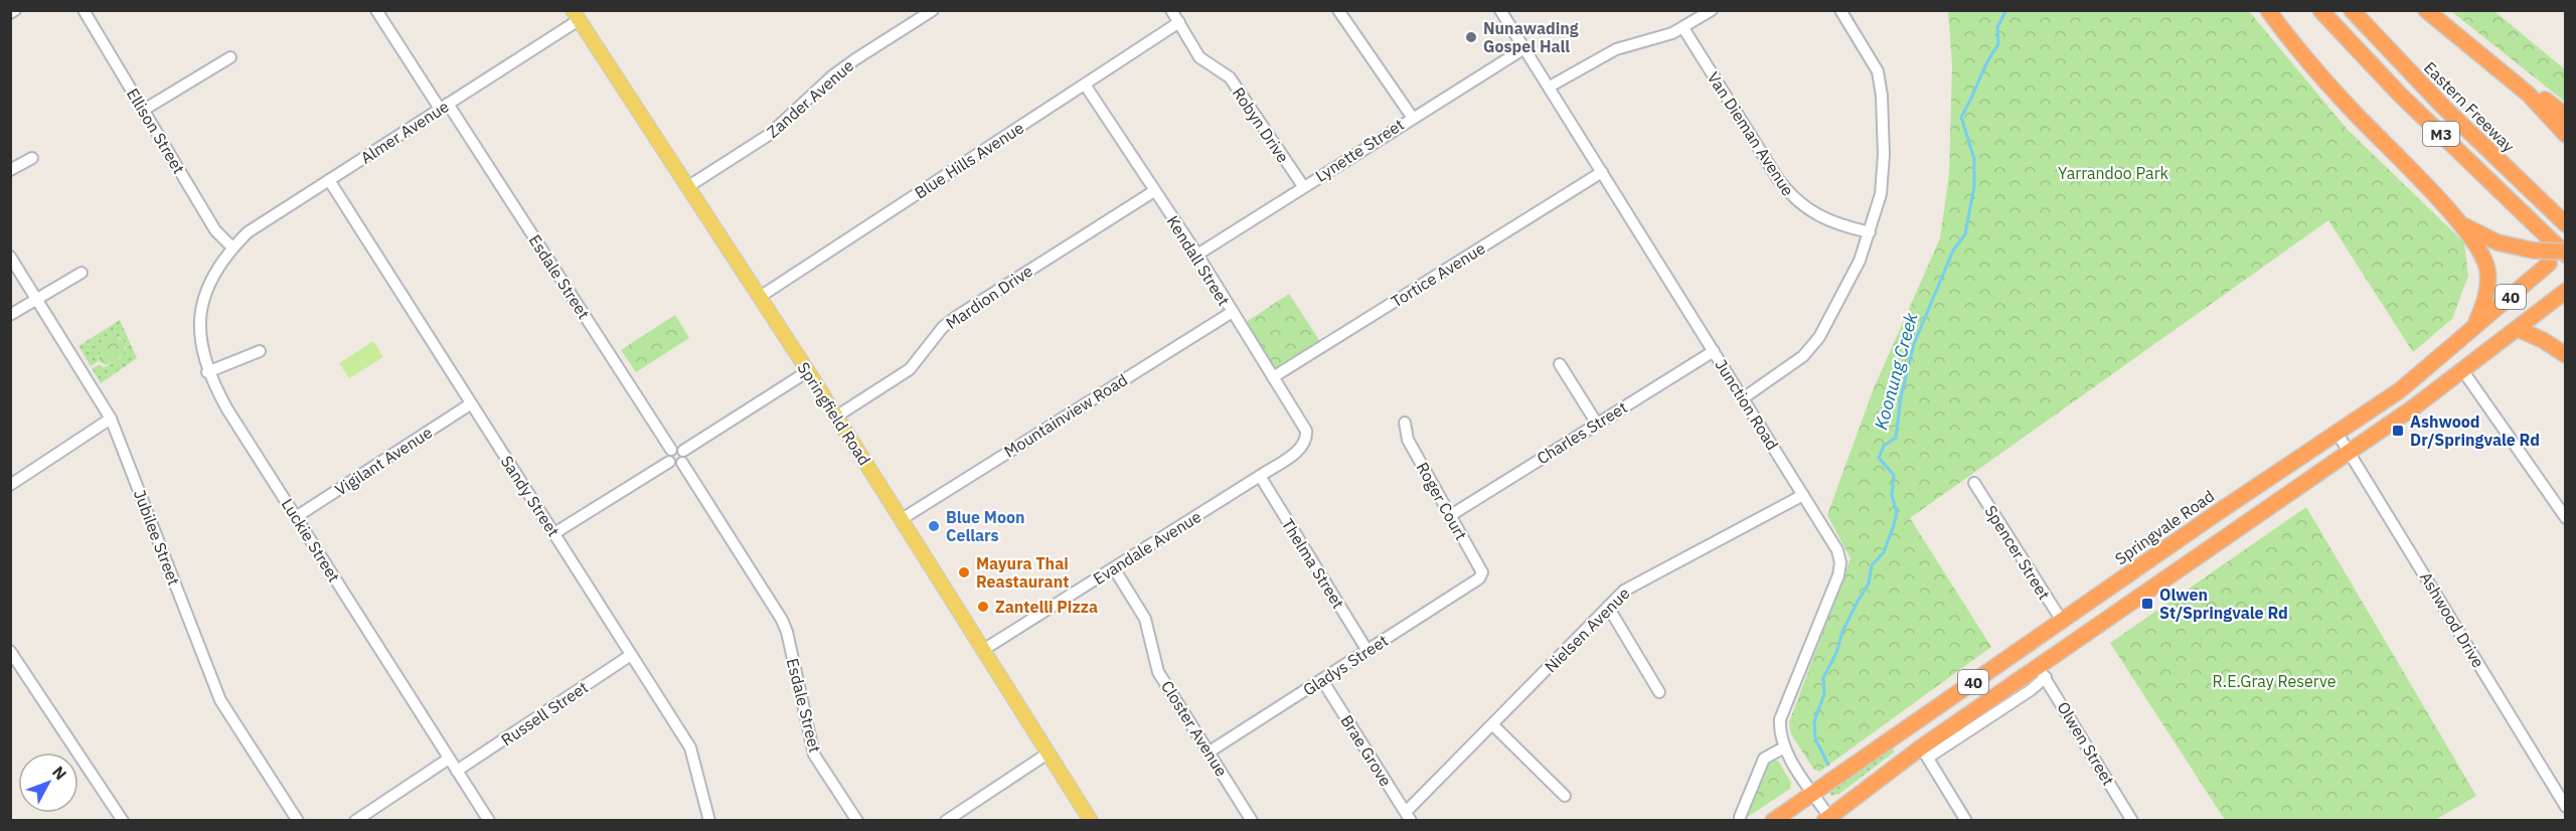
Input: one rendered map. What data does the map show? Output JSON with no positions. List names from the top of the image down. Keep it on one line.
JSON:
{"streets":{"highway":["Eastern Freeway","M3","40","Springvale Road"],"main road":["Springfield Road"],"street":["Zander Avenue","Robyn Drive","Ellison Street","Almer Avenue","Van Dieman Avenue","Lynette Street","Blue Hills Avenue","Kendall Street","Tortice Avenue","Esdale Street","Mardion Drive","Junction Road","Mountainview Road","Charles Street","Vigilant Avenue","Sandy Street","Roger Court","Jubilee Street","Luckie Street","Evandale Avenue","Spencer Street","Thelma Street","Ashwood Drive","Nielsen Avenue","Gladys Street","Russell Street","Closter Avenue","Olwen Street","Brae Grove"]},"crossings":[["Zander Avenue","Springfield Road"],["Robyn Drive","Lynette Street"],["Robyn Drive","Blue Hills Avenue"],["Ellison Street","Almer Avenue"],["Ellison Street","Luckie Street"],["Almer Avenue","Esdale Street"],["Almer Avenue","Springfield Road"],["Almer Avenue","Sandy Street"],["Almer Avenue","Luckie Street"],["M3","Springvale Road"],["Lynette Street","Kendall Street"],["Lynette Street","Junction Road"],["Blue Hills Avenue","Kendall Street"],["Blue Hills Avenue","Springfield Road"],["Kendall Street","Tortice Avenue"],["Kendall Street","Mardion Drive"],["Kendall Street","Mountainview Road"],["Kendall Street","Evandale Avenue"],["Tortice Avenue","Junction Road"],["Mardion Drive","Springfield Road"],["40","Junction Road"],["40","Ashwood Drive"],["40","Olwen Street"],["Junction Road","Charles Street"],["Junction Road","Springvale Road"],["Junction Road","Nielsen Avenue"],["Springfield Road","Mountainview Road"],["Springfield Road","Evandale Avenue"],["Charles Street","Roger Court"],["Vigilant Avenue","Sandy Street"],["Vigilant Avenue","Luckie Street"],["Sandy Street","Russell Street"],["Roger Court","Gladys Street"],["Springvale Road","Spencer Street"],["Springvale Road","Ashwood Drive"],["Luckie Street","Russell Street"],["Evandale Avenue","Thelma Street"],["Evandale Avenue","Closter Avenue"],["Thelma Street","Gladys Street"],["Nielsen Avenue","Brae Grove"],["Gladys Street","Closter Avenue"],["Gladys Street","Brae Grove"]],"water":["Koonung Creek"],"parks":["Yarrandoo Park","R.E.Gray Reserve"],"places":{"other":["Nunawading Gospel Hall","Blue Moon Cellars","Mayura Thai Reastaurant","Zantelli Pizza"],"transit":["Ashwood Dr/Springvale Rd","Olwen St/Springvale Rd"]},"north":"top right"}
